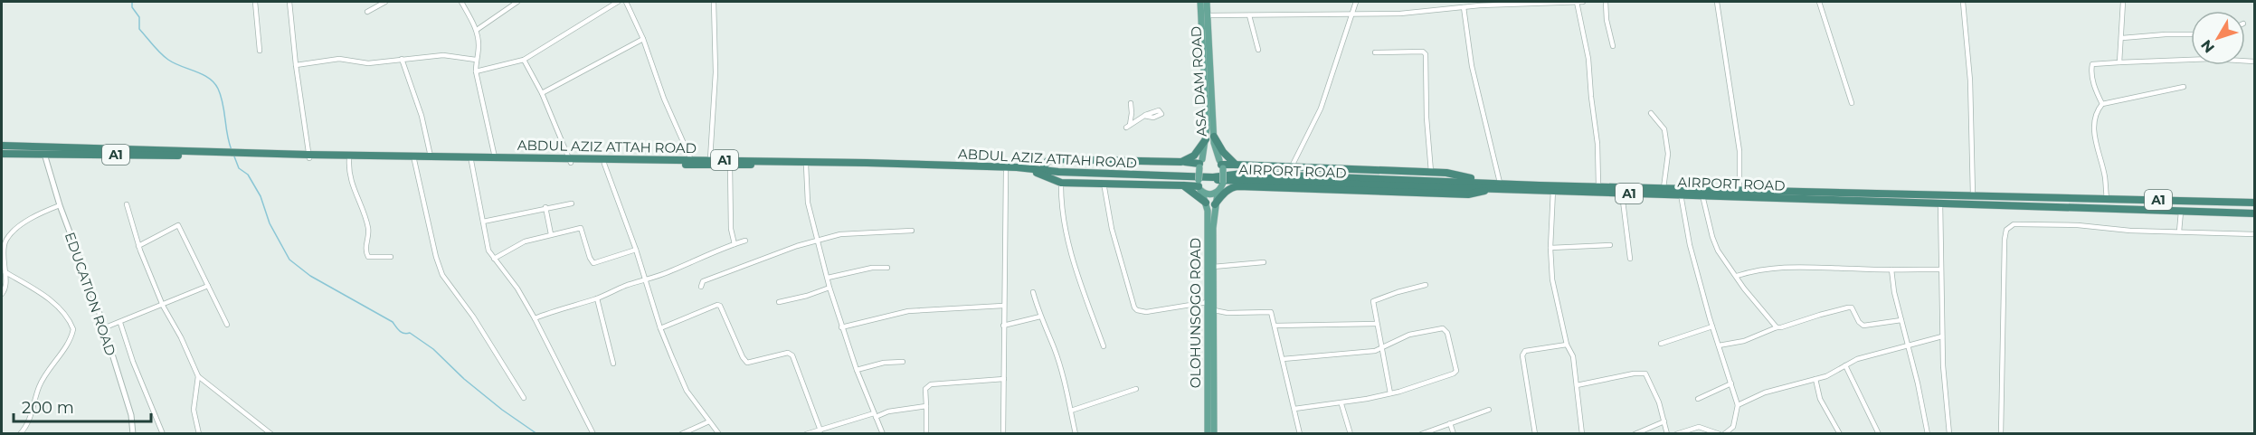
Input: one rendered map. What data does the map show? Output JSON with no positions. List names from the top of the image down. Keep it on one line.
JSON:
{"streets":{"highway":["ABDUL AZIZ ATTAH ROAD","A1","AIRPORT ROAD"],"main road":["ASA DAM ROAD","OLOHUNSOGO ROAD"],"street":["EDUCATION ROAD"]},"crossings":[["ASA DAM ROAD","OLOHUNSOGO ROAD"],["ABDUL AZIZ ATTAH ROAD","AIRPORT ROAD"],["ABDUL AZIZ ATTAH ROAD","EDUCATION ROAD"]],"scale_bar":"200 m","north":"bottom left"}
